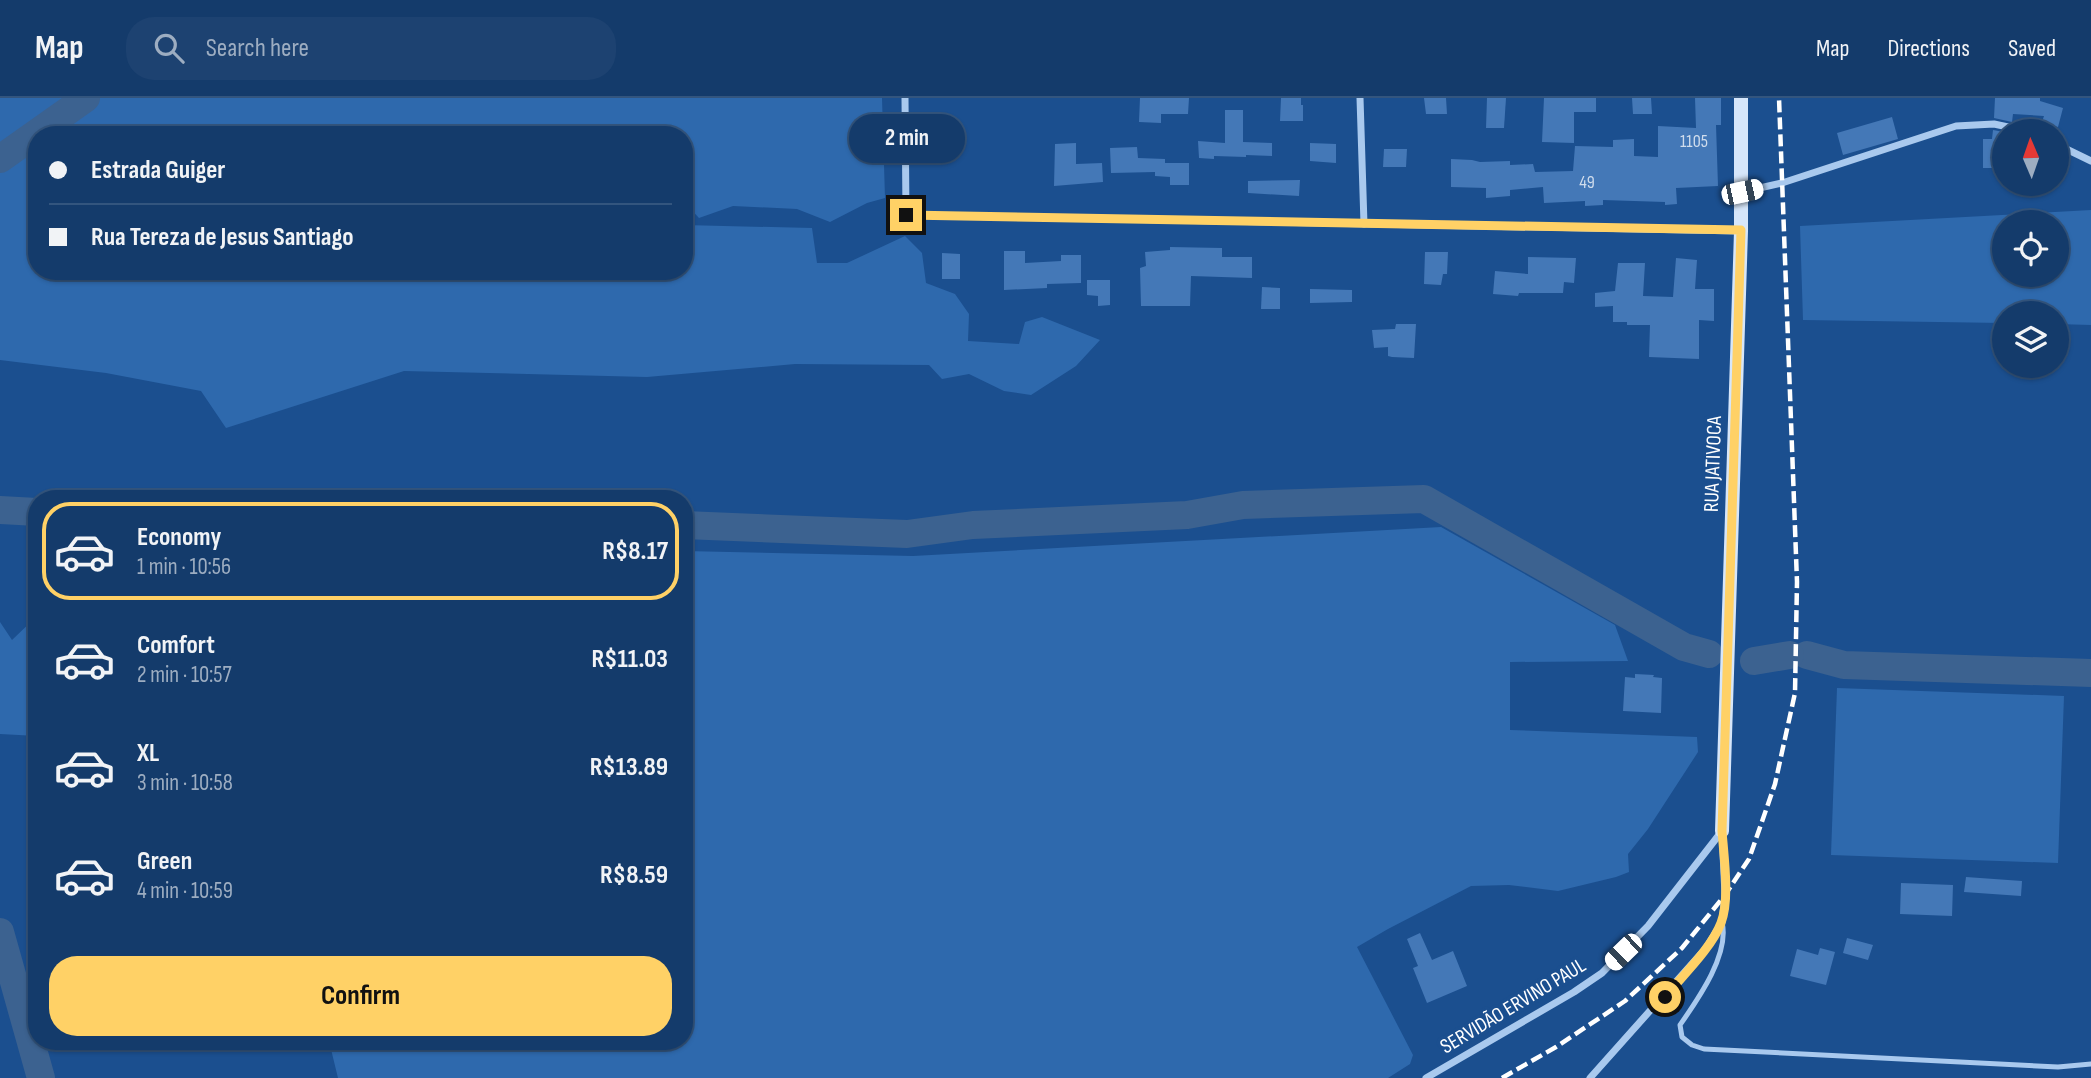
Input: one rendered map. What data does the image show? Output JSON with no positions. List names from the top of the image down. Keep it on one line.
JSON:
{"streets":{"street":["RUA JATIVOCA","SERVIDÃO ERVINO PAUL"]},"crossings":[["RUA JATIVOCA","SERVIDÃO ERVINO PAUL"]],"house_numbers":["1105","49"],"north":"top","page":{"header":"Map","search":"Search here","nav":["Map","Directions","Saved"],"bubble":"2 min","banner":["Estrada Guiger","Rua Tereza de Jesus Santiago"],"list":[{"name":"Economy","note":"1 min · 10:56","value":"R$8.17"},{"name":"Comfort","note":"2 min · 10:57","value":"R$11.03"},{"name":"XL","note":"3 min · 10:58","value":"R$13.89"},{"name":"Green","note":"4 min · 10:59","value":"R$8.59"}],"buttons":"Confirm"}}
